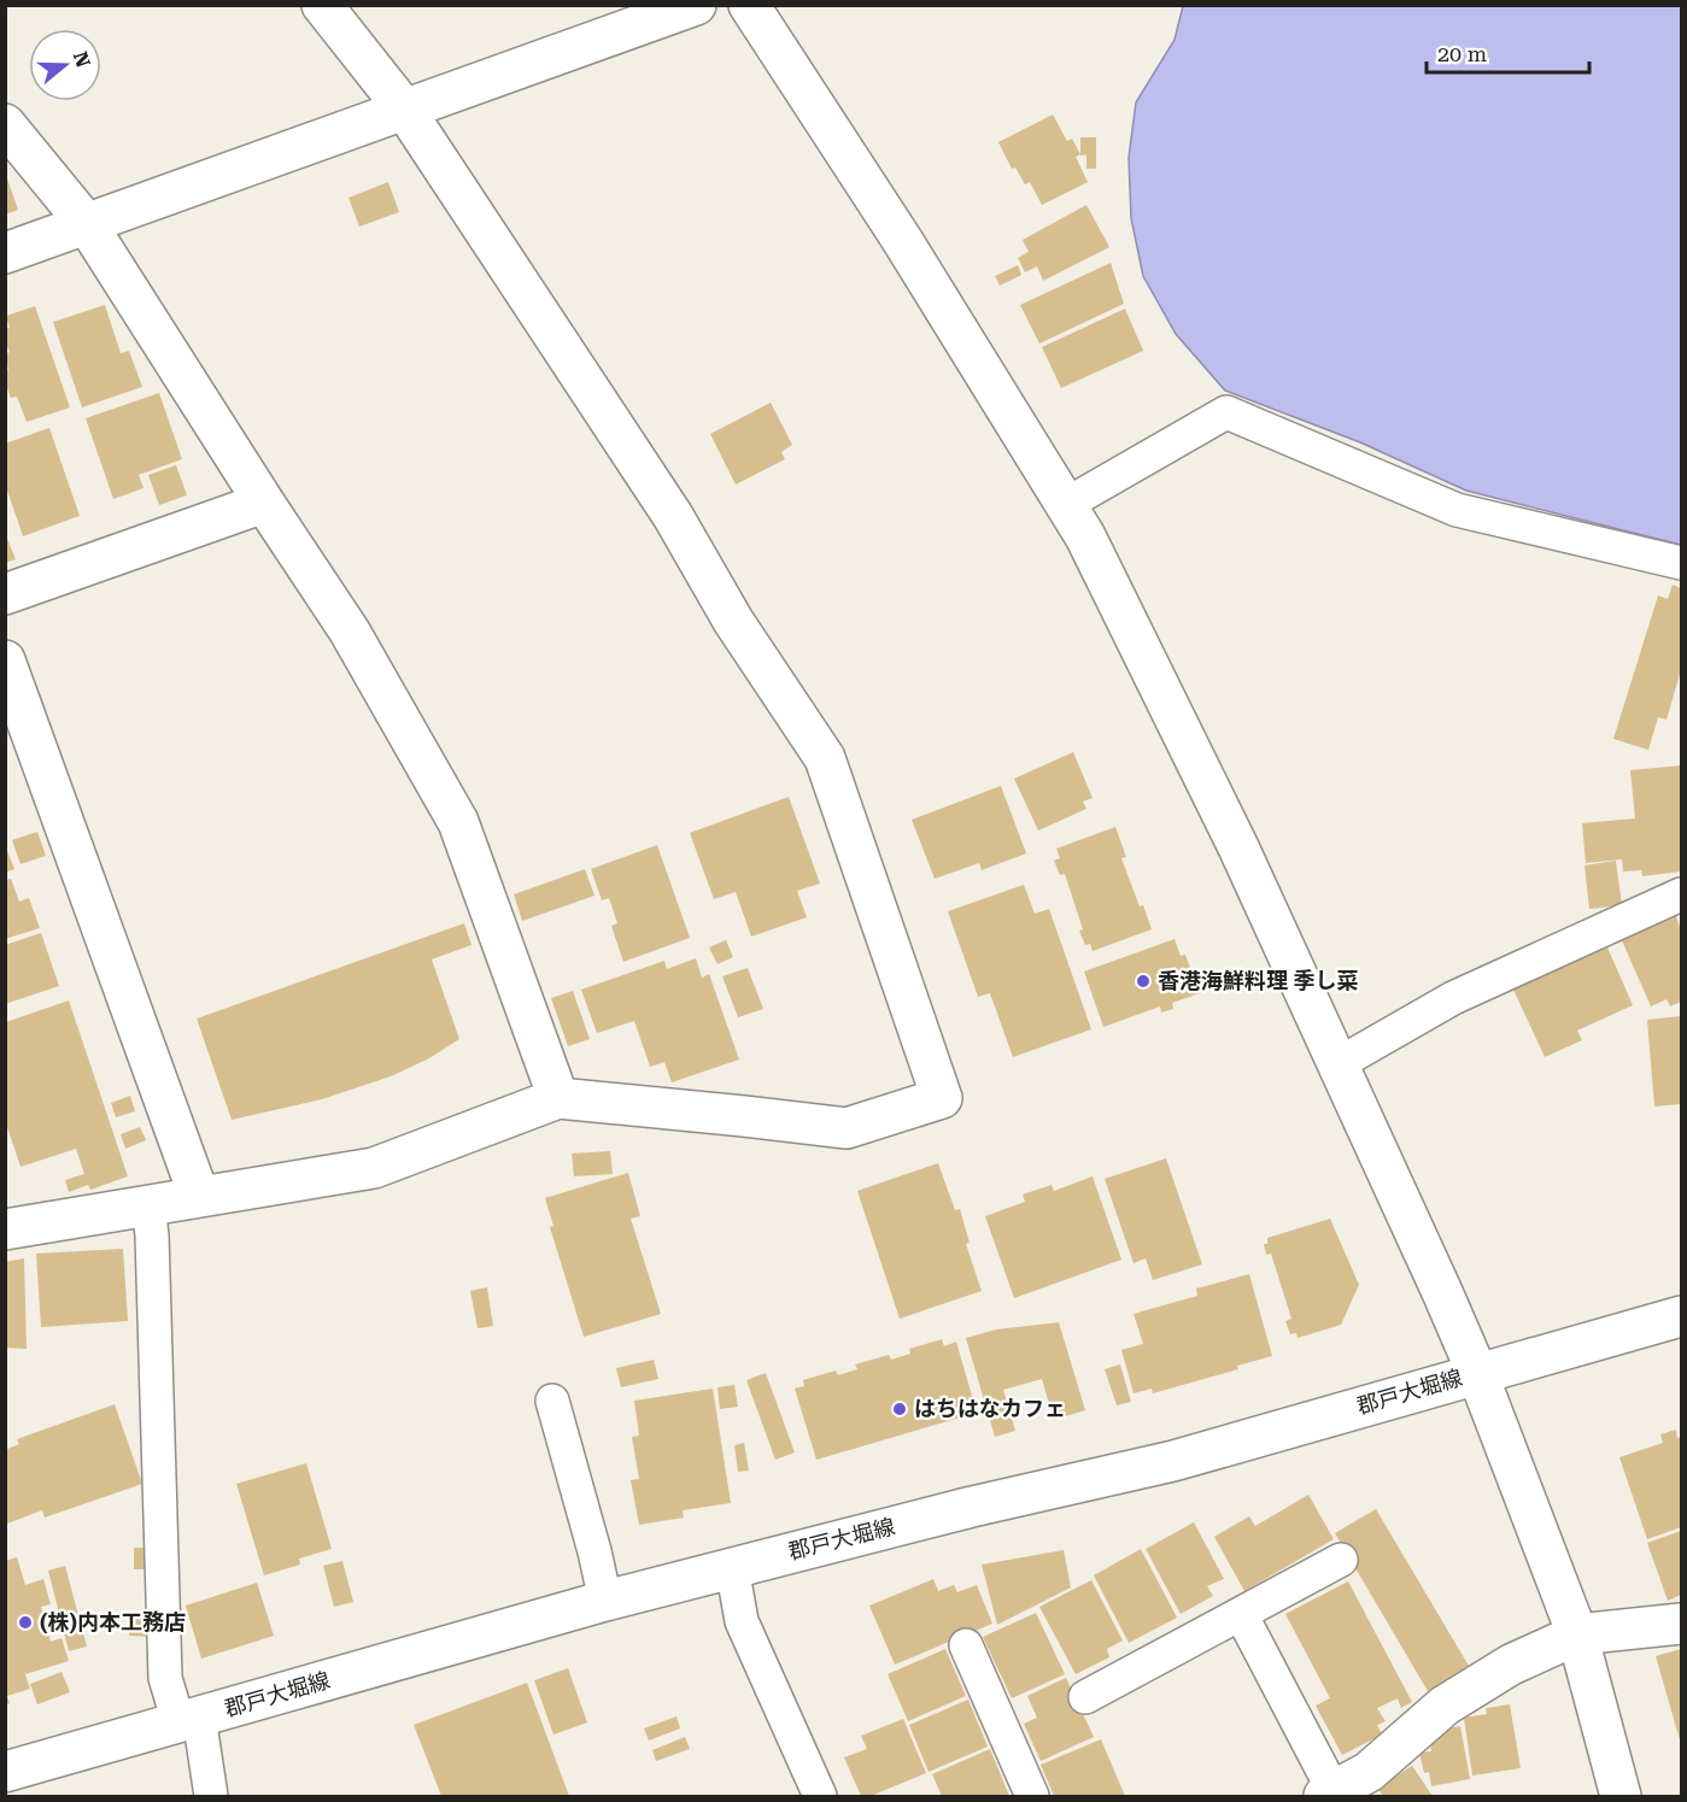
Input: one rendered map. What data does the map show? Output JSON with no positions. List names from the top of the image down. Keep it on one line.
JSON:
{"streets":{"street":["郡戸大堀線"]},"places":["香港海鮮料理 季し菜","はちはなカフェ","(株)内本工務店"],"scale_bar":"20 m","north":"right"}
